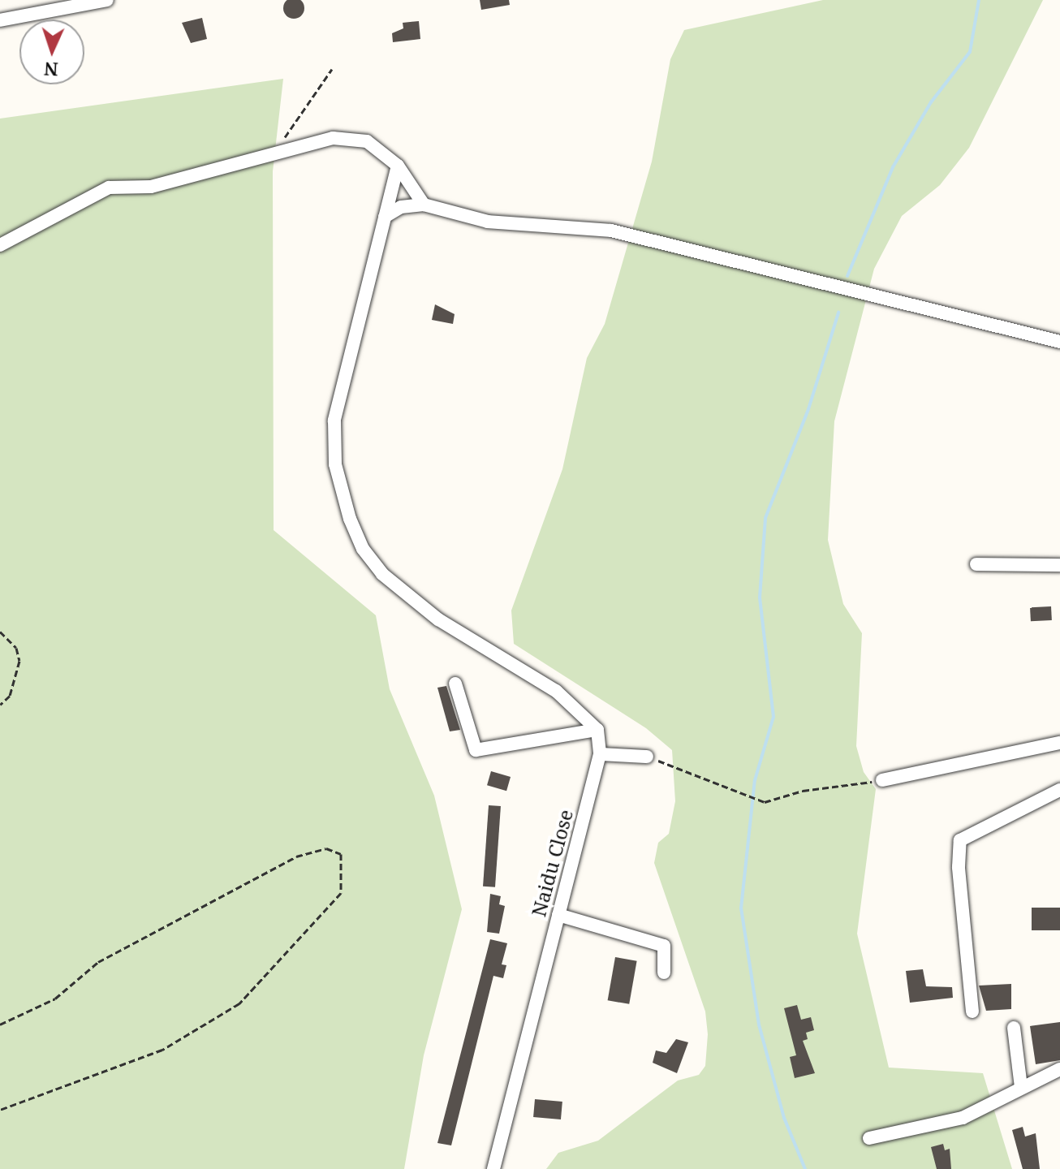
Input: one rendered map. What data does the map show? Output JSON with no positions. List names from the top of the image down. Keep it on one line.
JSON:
{"streets":{"street":["Naidu Close"]},"north":"bottom"}
